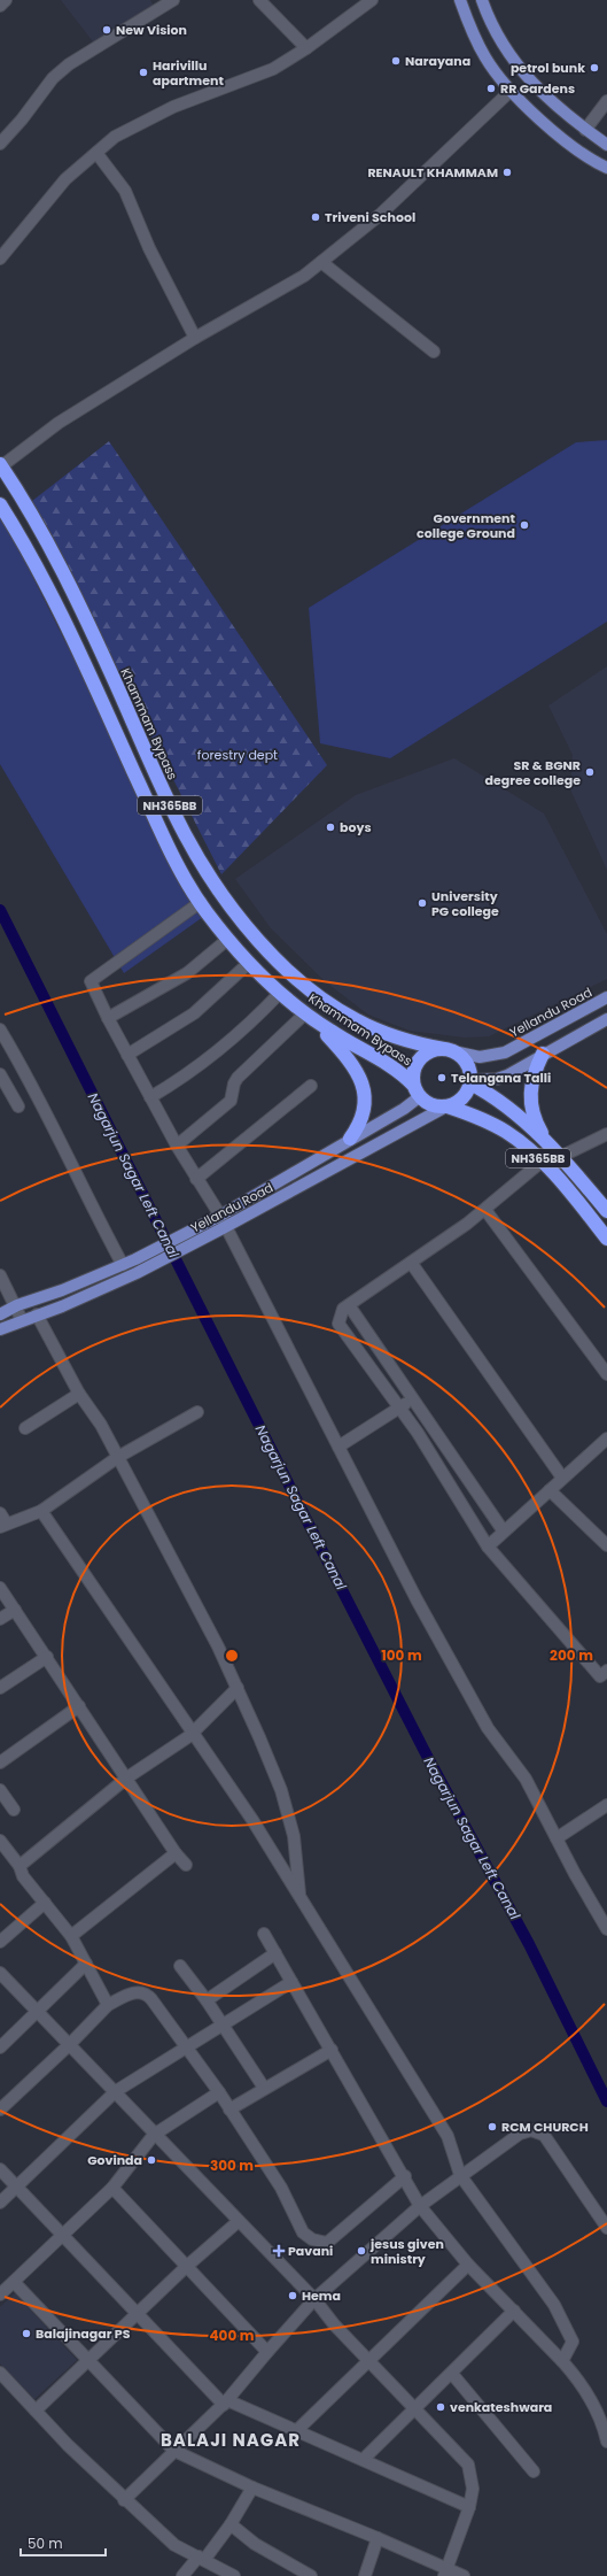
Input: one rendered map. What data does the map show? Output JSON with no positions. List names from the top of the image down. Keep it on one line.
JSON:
{"streets":{"highway":["Khammam Bypass","NH365BB"],"main road":["Yellandu Road"]},"crossings":[["Khammam Bypass","NH365BB"],["Khammam Bypass","Yellandu Road"],["NH365BB","Yellandu Road"]],"districts":["BALAJI NAGAR"],"water":["Nagarjun Sagar Left Canal"],"parks":["forestry dept"],"places":{"other":["New Vision","Narayana","petrol bunk","Harivillu apartment","RR Gardens","RENAULT KHAMMAM","Triveni School","Government college Ground","SR & BGNR degree college","boys","University PG college","Telangana Talli","RCM CHURCH","Govinda","jesus given ministry","Hema","Balajinagar PS","venkateshwara"],"health":["Pavani"]},"scale_bar":"50 m","rings":["100 m","200 m","300 m","400 m"]}
